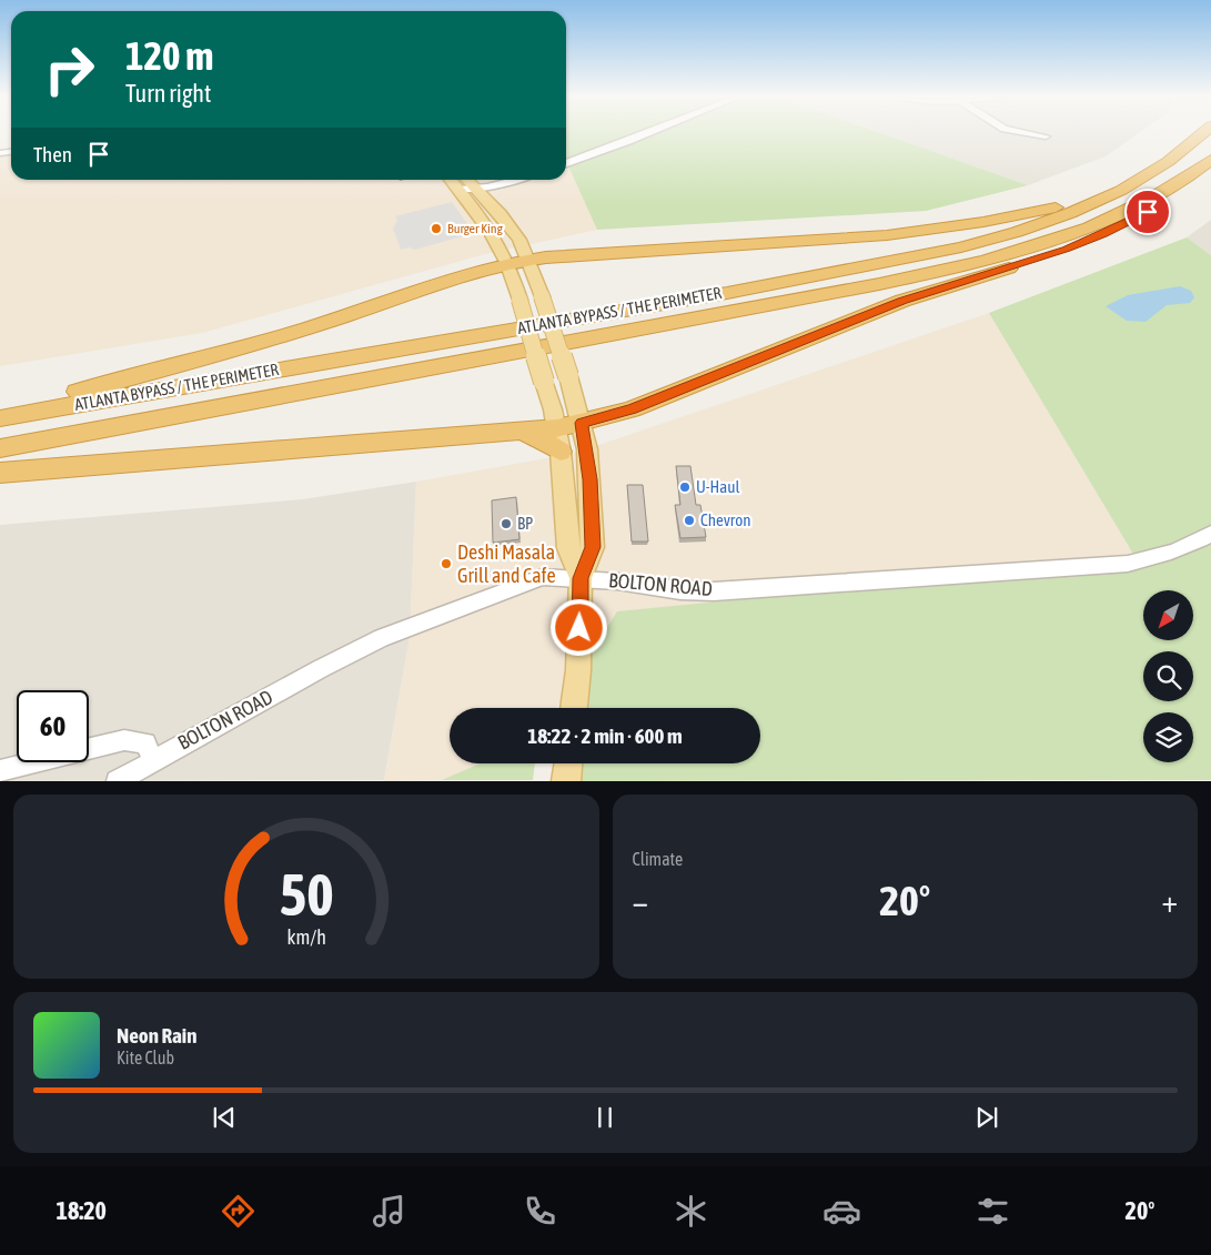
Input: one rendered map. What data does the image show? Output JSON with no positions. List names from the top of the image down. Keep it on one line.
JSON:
{"streets":{"highway":["ATLANTA BYPASS / THE PERIMETER"],"street":["BOLTON ROAD"]},"places":["Burger King","U-Haul","Chevron","BP","Deshi Masala Grill and Cafe"],"north":"bottom left","page":{"turn":["120 m","Turn right"],"then":"Then","limit":"60","trip":"18:22 · 2 min · 600 m","tile":"Climate","heat":["−","20°","+"],"song":["Neon Rain","Kite Club"],"tabs":["18:20","20°"],"gauge":["50","km/h"]}}
